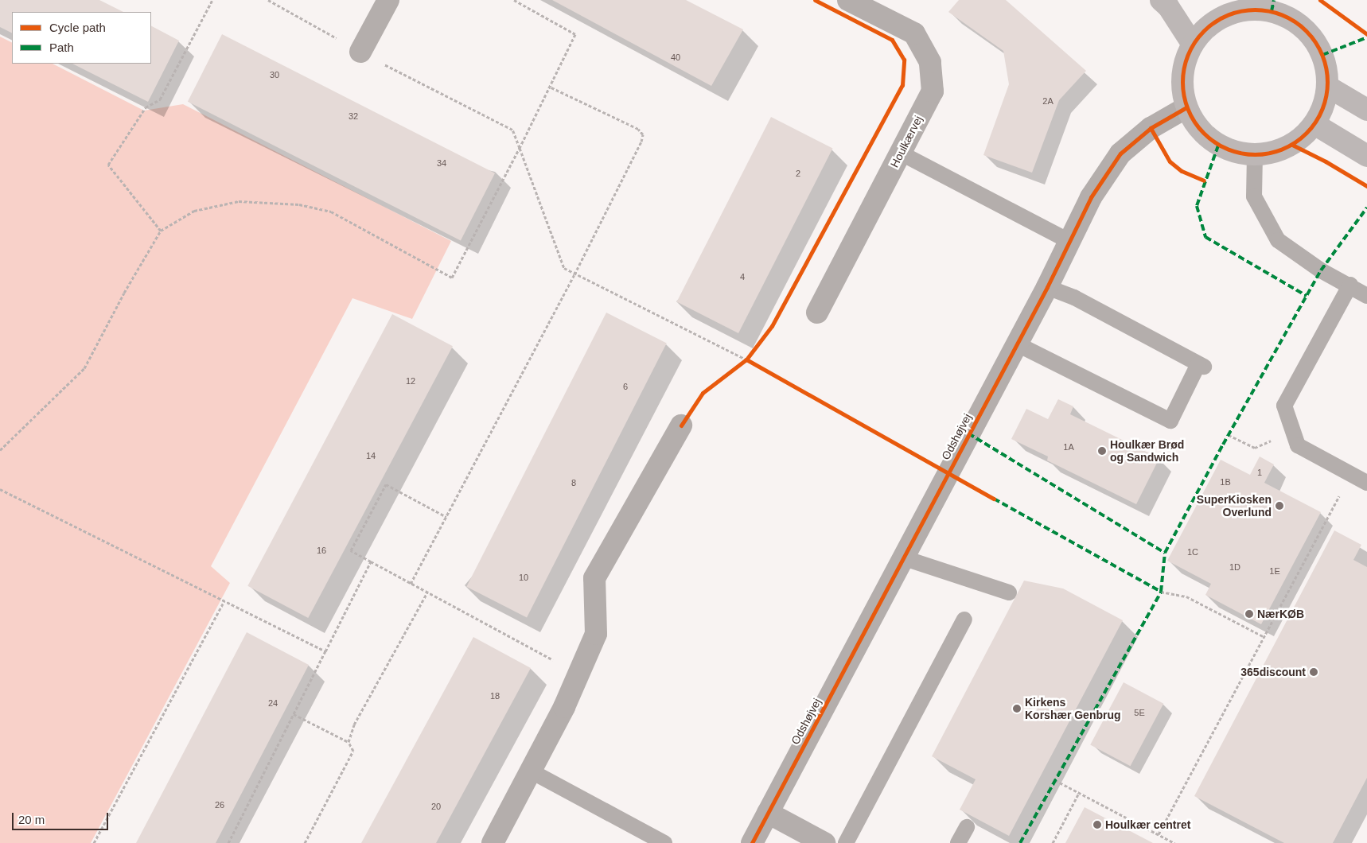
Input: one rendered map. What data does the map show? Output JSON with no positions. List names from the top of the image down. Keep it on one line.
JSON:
{"streets":{"street":["Houlkærvej","Odshøjvej"]},"places":["Houlkær Brød og Sandwich","SuperKiosken Overlund","NærKØB","365discount","Kirkens Korshær Genbrug","Houlkær centret"],"house_numbers":["40","30","2A","32","34","2","4","12","6","1A","14","1","1B","8","16","1C","1D","1E","10","18","24","5E","26","20"],"legend":["Cycle path","Path"],"scale_bar":"20 m"}
